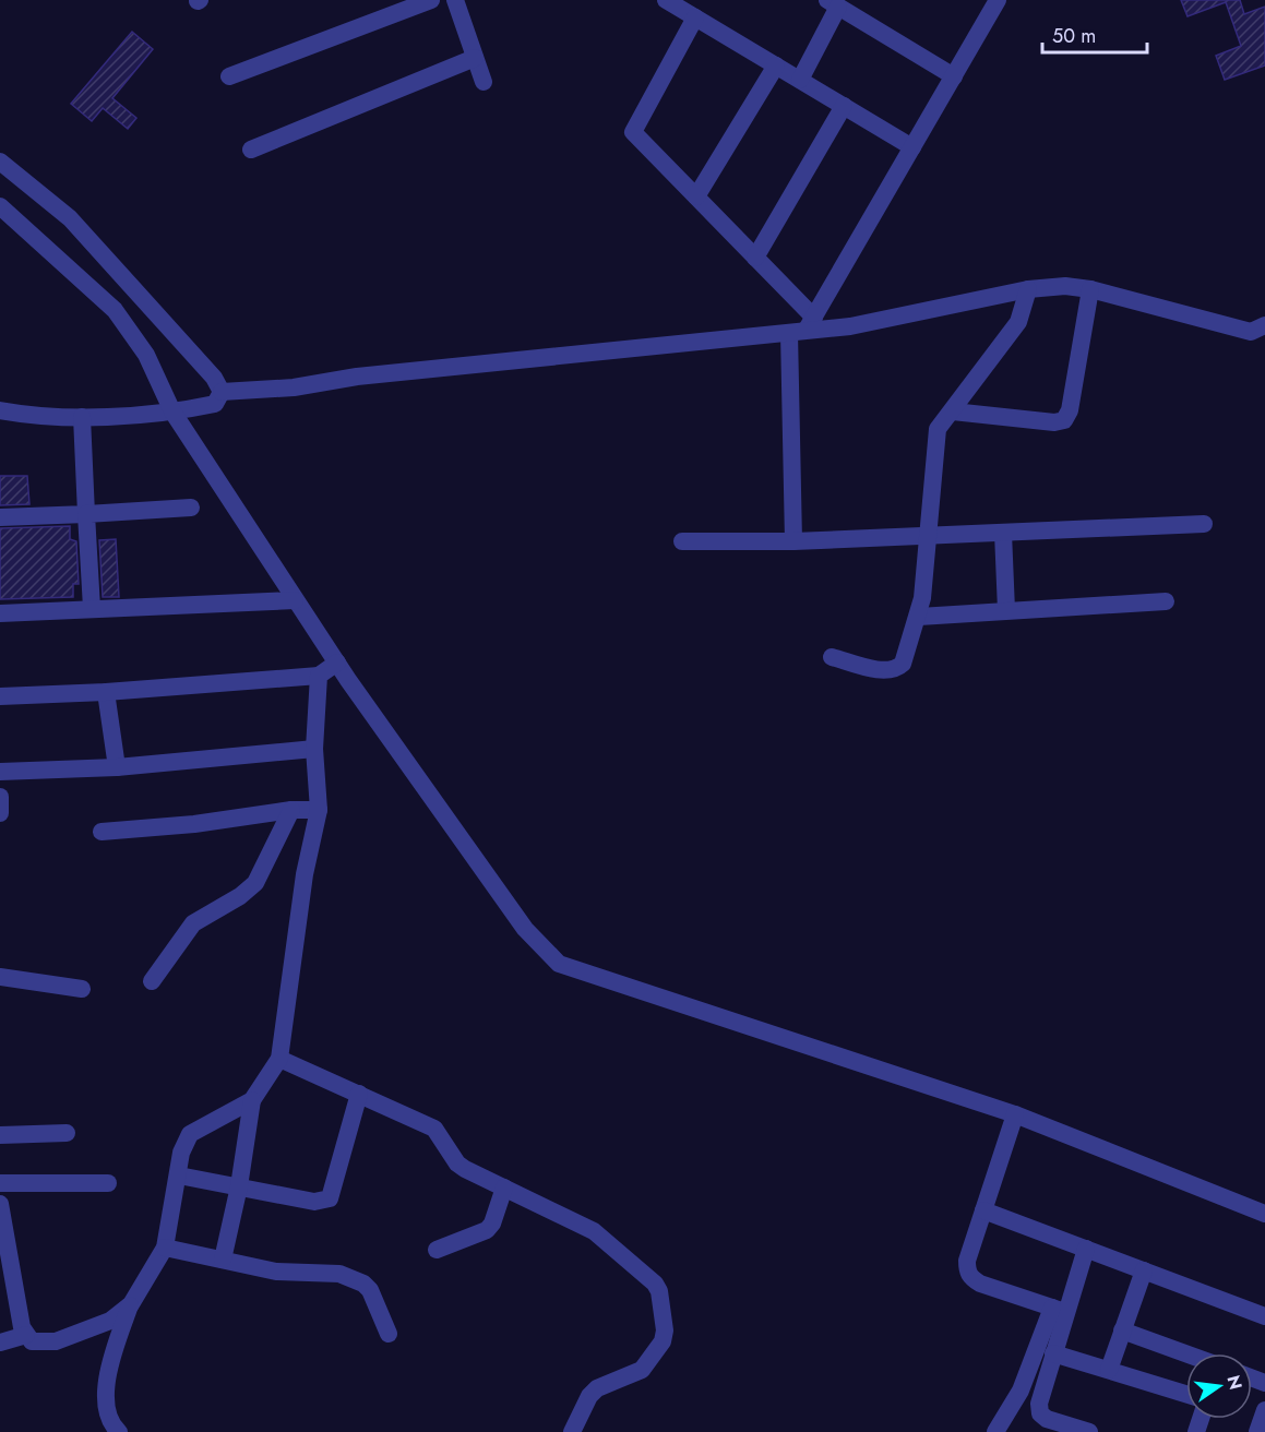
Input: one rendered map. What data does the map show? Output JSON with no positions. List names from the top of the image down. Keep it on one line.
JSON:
{"scale_bar":"50 m","north":"right"}
